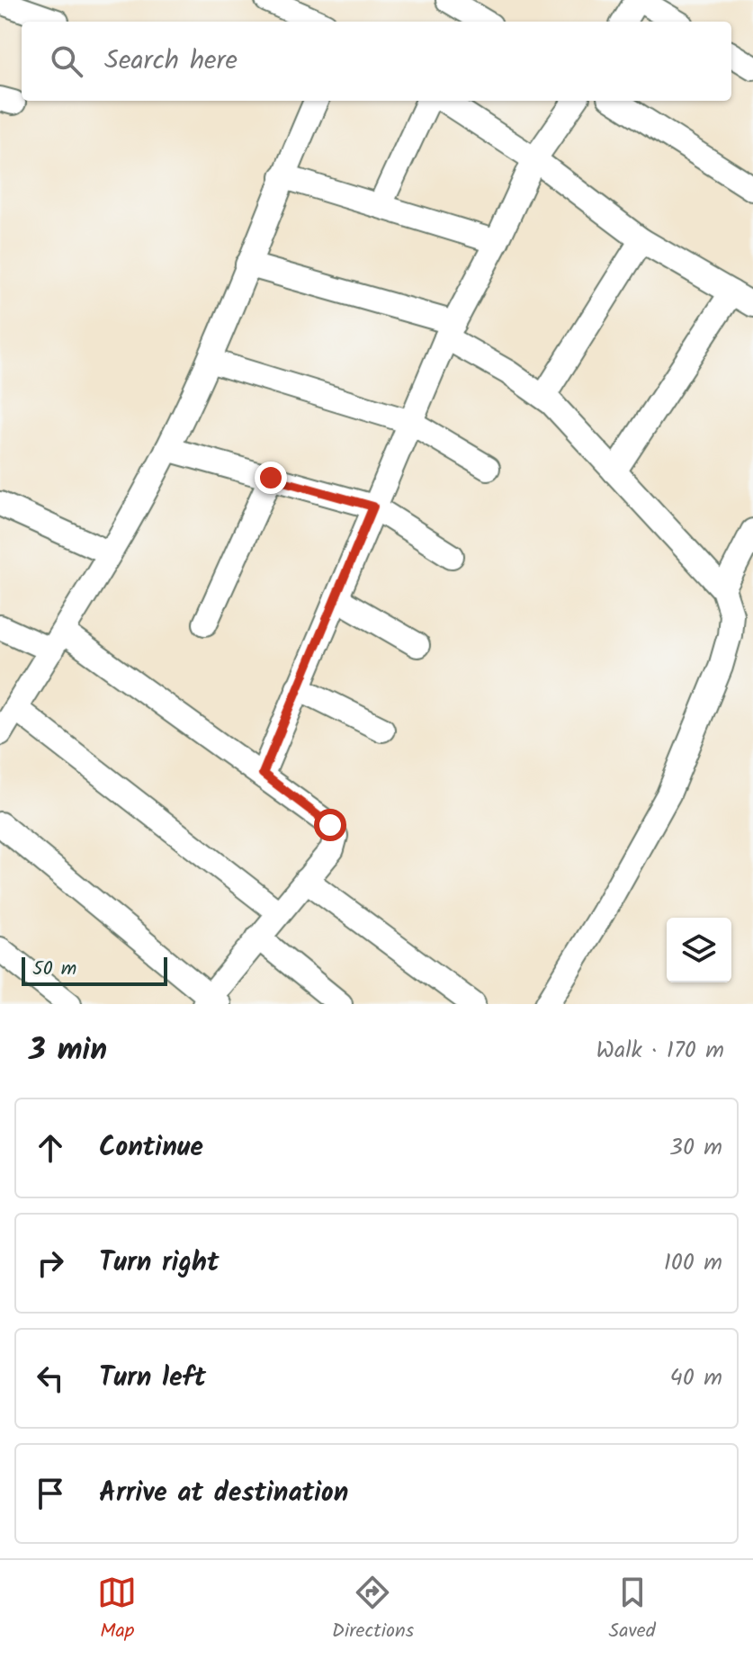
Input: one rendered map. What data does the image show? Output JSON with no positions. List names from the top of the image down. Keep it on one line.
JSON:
{"scale_bar":"50 m","page":{"search":"Search here","scale":"50 m","heading":["3 min","Walk · 170 m"],"list":[["Continue","30 m"],["Turn right","100 m"],["Turn left","40 m"],"Arrive at destination"],"nav":["Map","Directions","Saved"]}}
